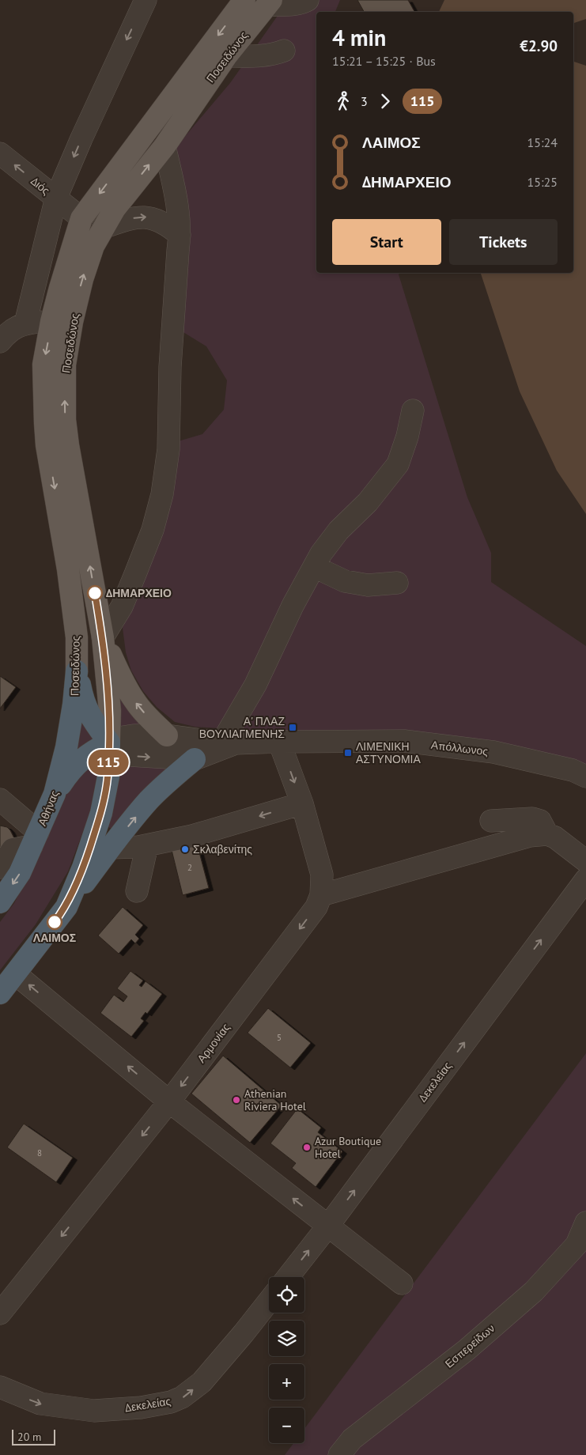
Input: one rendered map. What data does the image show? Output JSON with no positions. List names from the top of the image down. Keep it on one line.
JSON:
{"streets":{"highway":["Ποσειδώνος","Αθήνας"],"street":["Διός","Απόλλωνος","Αρμονίας","Δεκελείας","Εσπερείδων"]},"crossings":[["Ποσειδώνος","Διός"],["Ποσειδώνος","Αθήνας"],["Απόλλωνος","Αρμονίας"]],"one_way":["Διός","Αρμονίας","Δεκελείας"],"places":{"other":["ΔΗΜΑΡΧΕΙΟ","Σκλαβενίτης","ΛΑΙΜΟΣ","Athenian Riviera Hotel","Azur Boutique Hotel"],"transit":["Α' ΠΛΑΖ ΒΟΥΛΙΑΓΜΕΝΗΣ","ΛΙΜΕΝΙΚΗ ΑΣΤΥΝΟΜΙΑ"]},"lines":["bus line 115"],"house_numbers":["2","5","8"],"scale_bar":"20 m","page":{"on_map":"115","heading":["4 min","15:21 – 15:25 · Bus","€2.90"],"legs":["3","115"],"list":[{"name":"ΛΑΙΜΟΣ","value":"15:24"},{"name":"ΔΗΜΑΡΧΕΙΟ","value":"15:25"}],"buttons":["Start","Tickets"],"map_buttons":["+","−"],"scale":"20 m"}}
